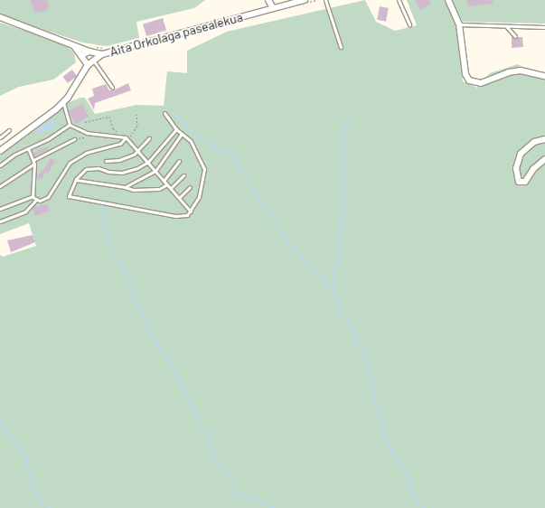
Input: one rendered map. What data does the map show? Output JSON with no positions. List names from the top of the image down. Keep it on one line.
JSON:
{"streets":{"street":["Aita Orkolaga pasealekua"]}}
